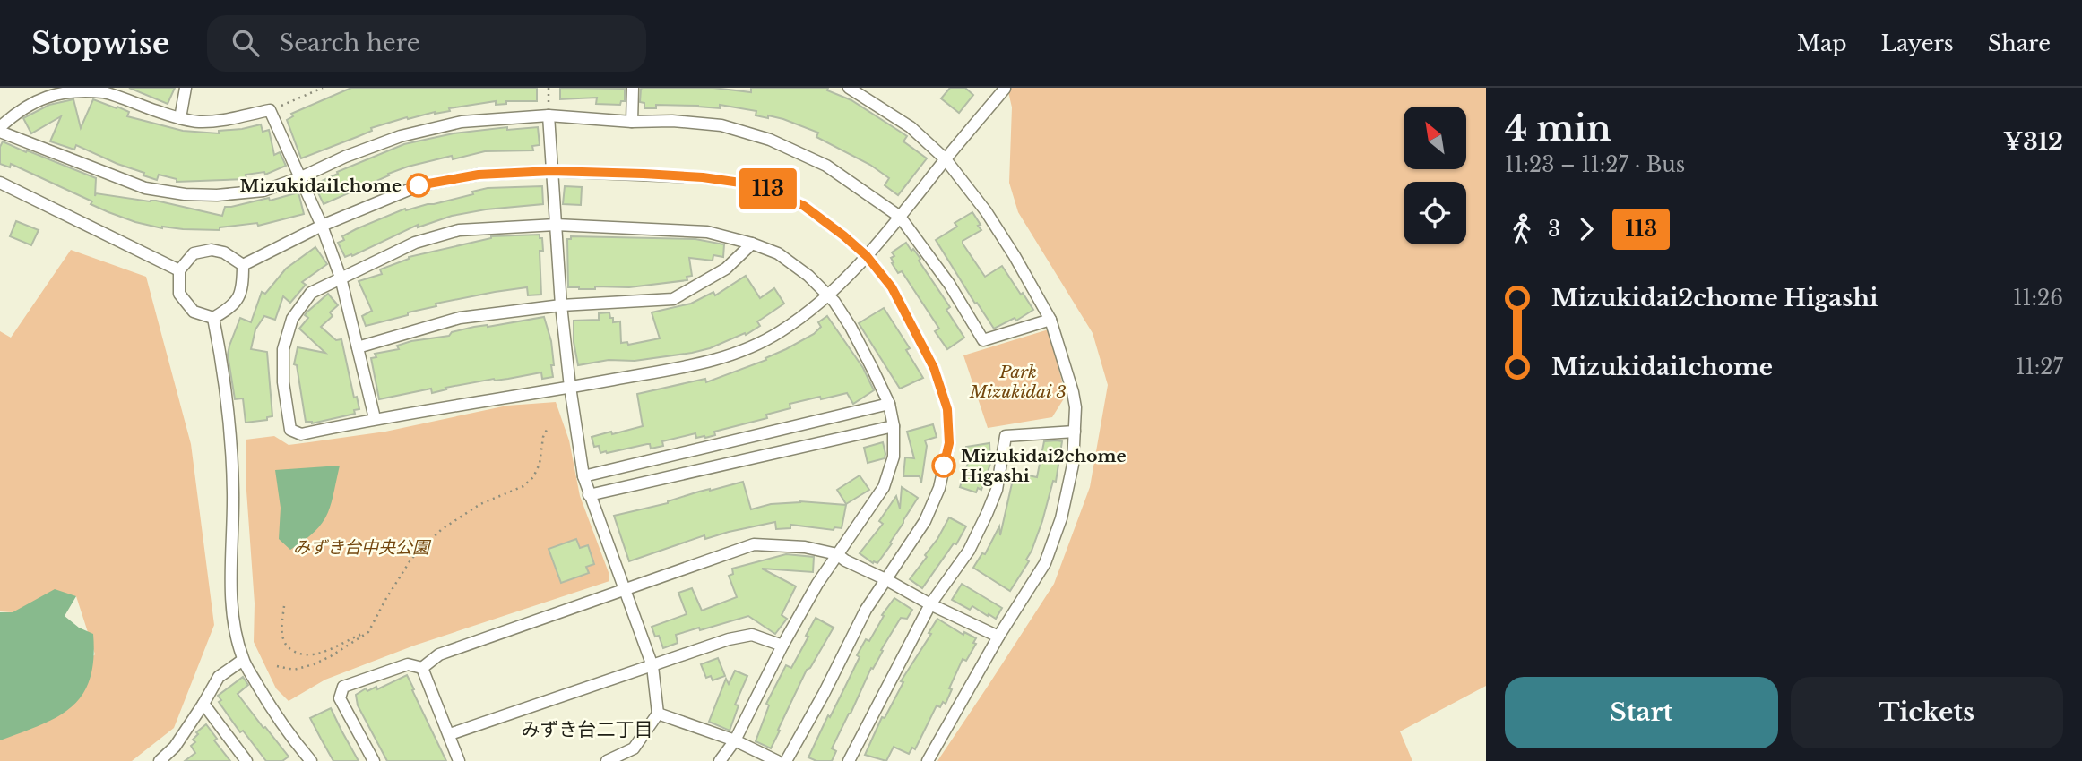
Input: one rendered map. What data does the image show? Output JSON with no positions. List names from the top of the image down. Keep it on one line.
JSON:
{"districts":["みずき台二丁目"],"parks":["Park Mizukidai 3","みずき台中央公園"],"places":["Mizukidai1chome","Mizukidai2chome Higashi"],"lines":["bus line 113"],"north":"top left","page":{"header":"Stopwise","search":"Search here","nav":["Map","Layers","Share"],"on_map":"113","heading":["4 min","11:23 – 11:27 · Bus","¥312"],"legs":["3","113"],"list":[{"name":"Mizukidai2chome Higashi","value":"11:26"},{"name":"Mizukidai1chome","value":"11:27"}],"buttons":["Start","Tickets"]}}
